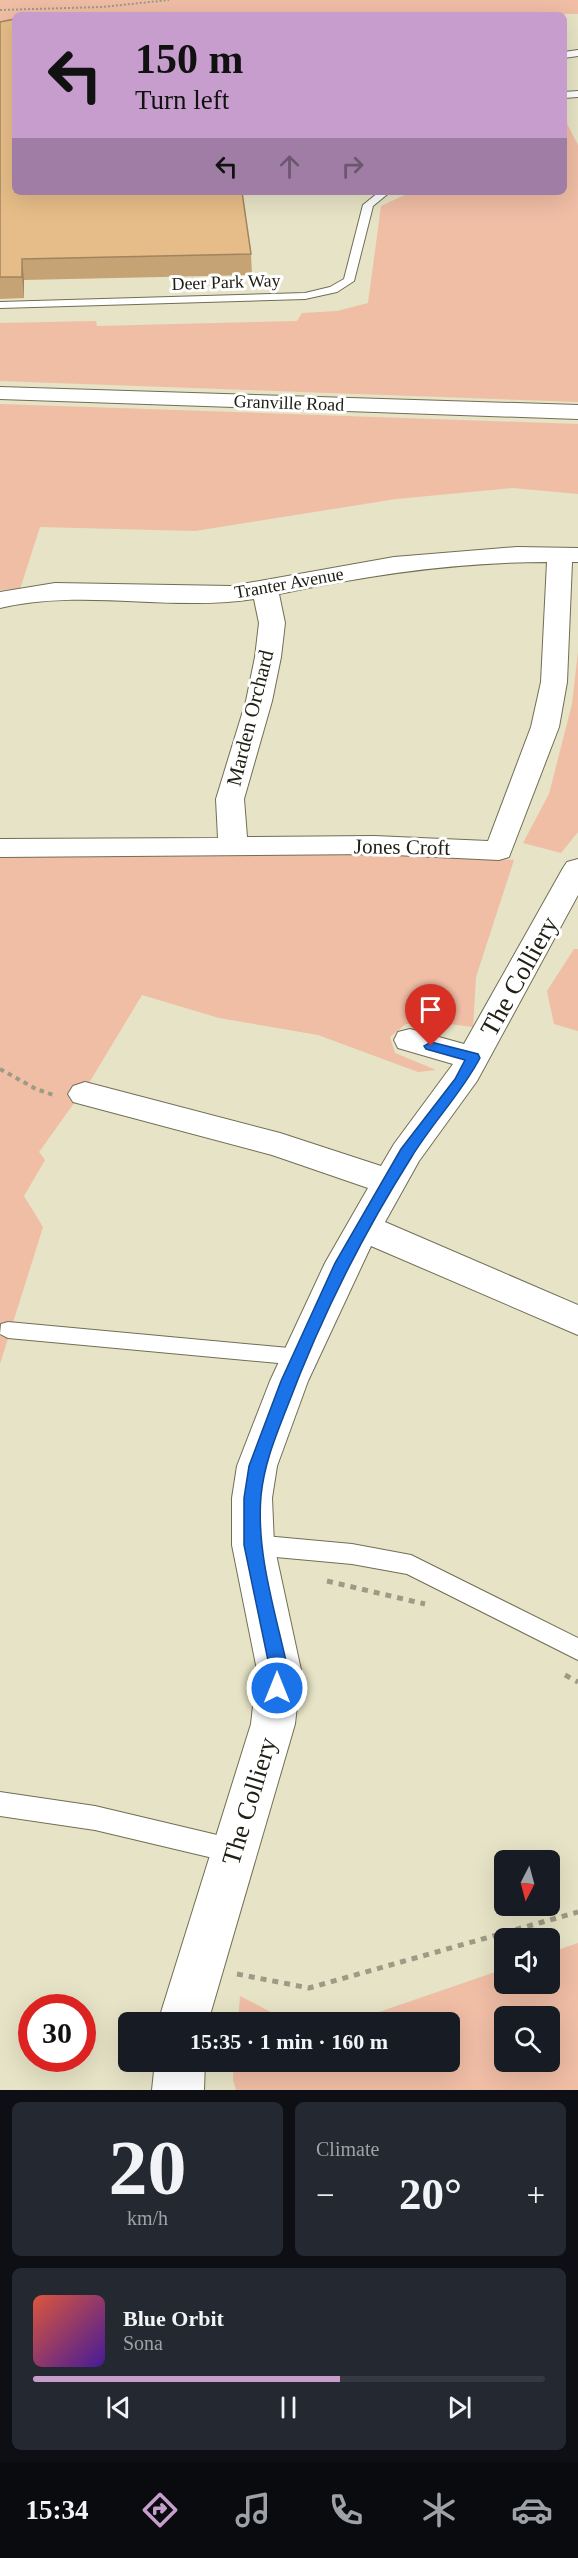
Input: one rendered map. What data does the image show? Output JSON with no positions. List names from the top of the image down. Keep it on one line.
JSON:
{"streets":{"street":["Granville Road","Tranter Avenue","Marden Orchard","Jones Croft","The Colliery"],"lane":["Deer Park Way"]},"crossings":[["Tranter Avenue","Marden Orchard"],["Tranter Avenue","Jones Croft"],["Marden Orchard","Jones Croft"]],"north":"bottom","page":{"turn":["150 m","Turn left"],"limit":"30","trip":"15:35 · 1 min · 160 m","tile":[["20","km/h"],"Climate"],"heat":["−","20°","+"],"song":["Blue Orbit","Sona"],"tabs":"15:34"}}
